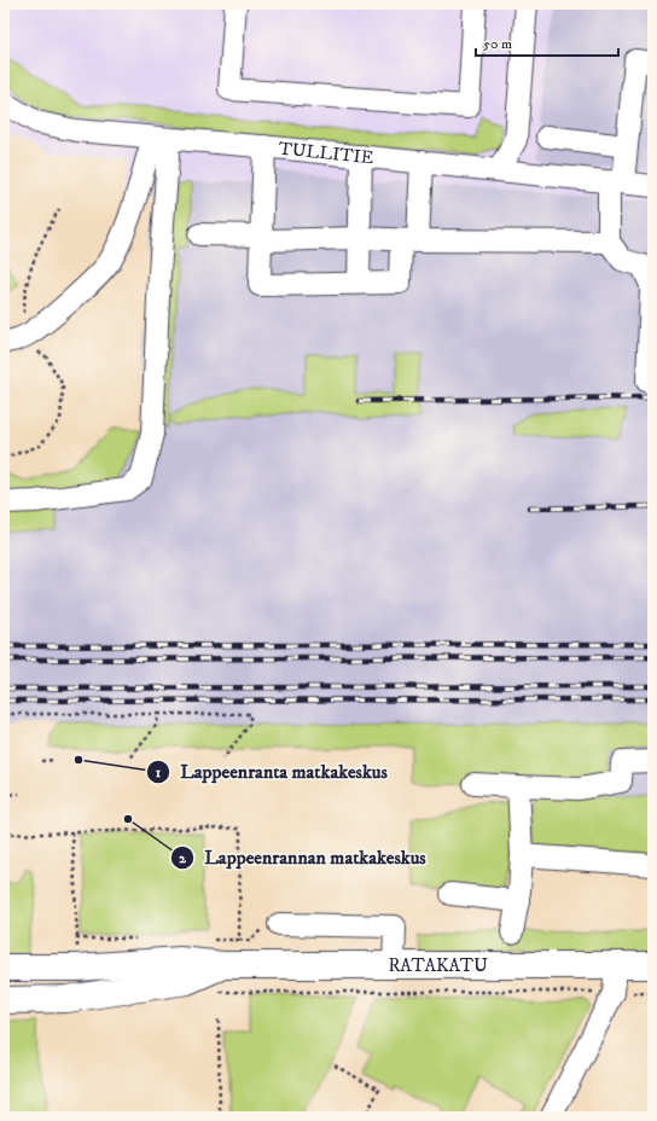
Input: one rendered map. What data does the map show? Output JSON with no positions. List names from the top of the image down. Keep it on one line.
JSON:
{"streets":{"main road":["RATAKATU"],"street":["TULLITIE"]},"places":["Lappeenranta matkakeskus","Lappeenrannan matkakeskus"],"scale_bar":"50 m"}
